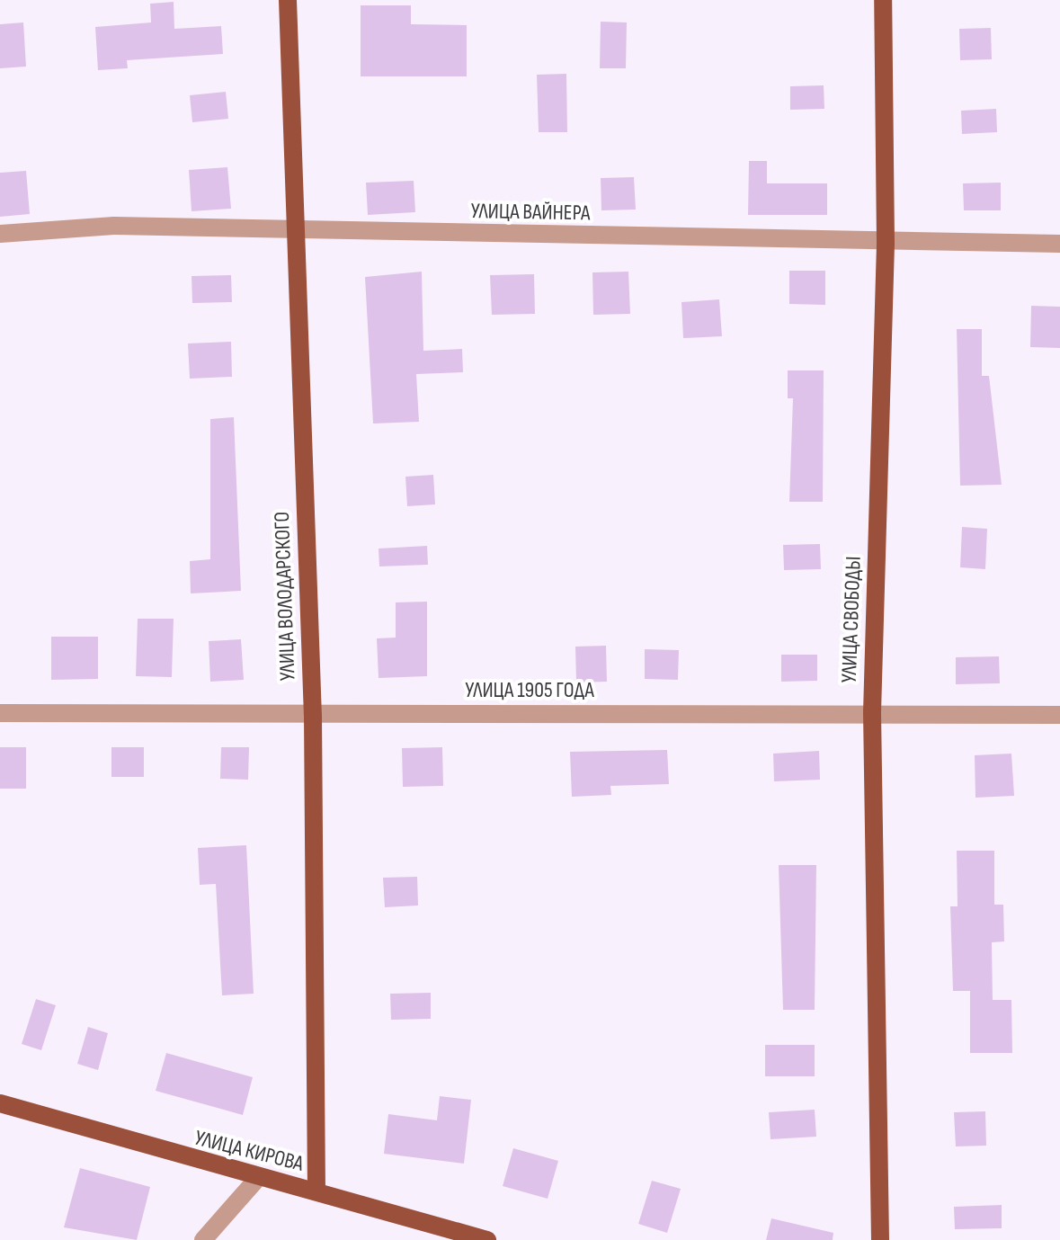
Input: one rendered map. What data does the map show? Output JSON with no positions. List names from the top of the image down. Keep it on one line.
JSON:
{"streets":{"main road":["УЛИЦА ВОЛОДАРСКОГО","УЛИЦА СВОБОДЫ","УЛИЦА КИРОВА"],"street":["УЛИЦА ВАЙНЕРА","УЛИЦА 1905 ГОДА"]},"crossings":[["УЛИЦА ВАЙНЕРА","УЛИЦА ВОЛОДАРСКОГО"],["УЛИЦА ВАЙНЕРА","УЛИЦА СВОБОДЫ"],["УЛИЦА ВОЛОДАРСКОГО","УЛИЦА 1905 ГОДА"],["УЛИЦА ВОЛОДАРСКОГО","УЛИЦА КИРОВА"],["УЛИЦА СВОБОДЫ","УЛИЦА 1905 ГОДА"]]}
